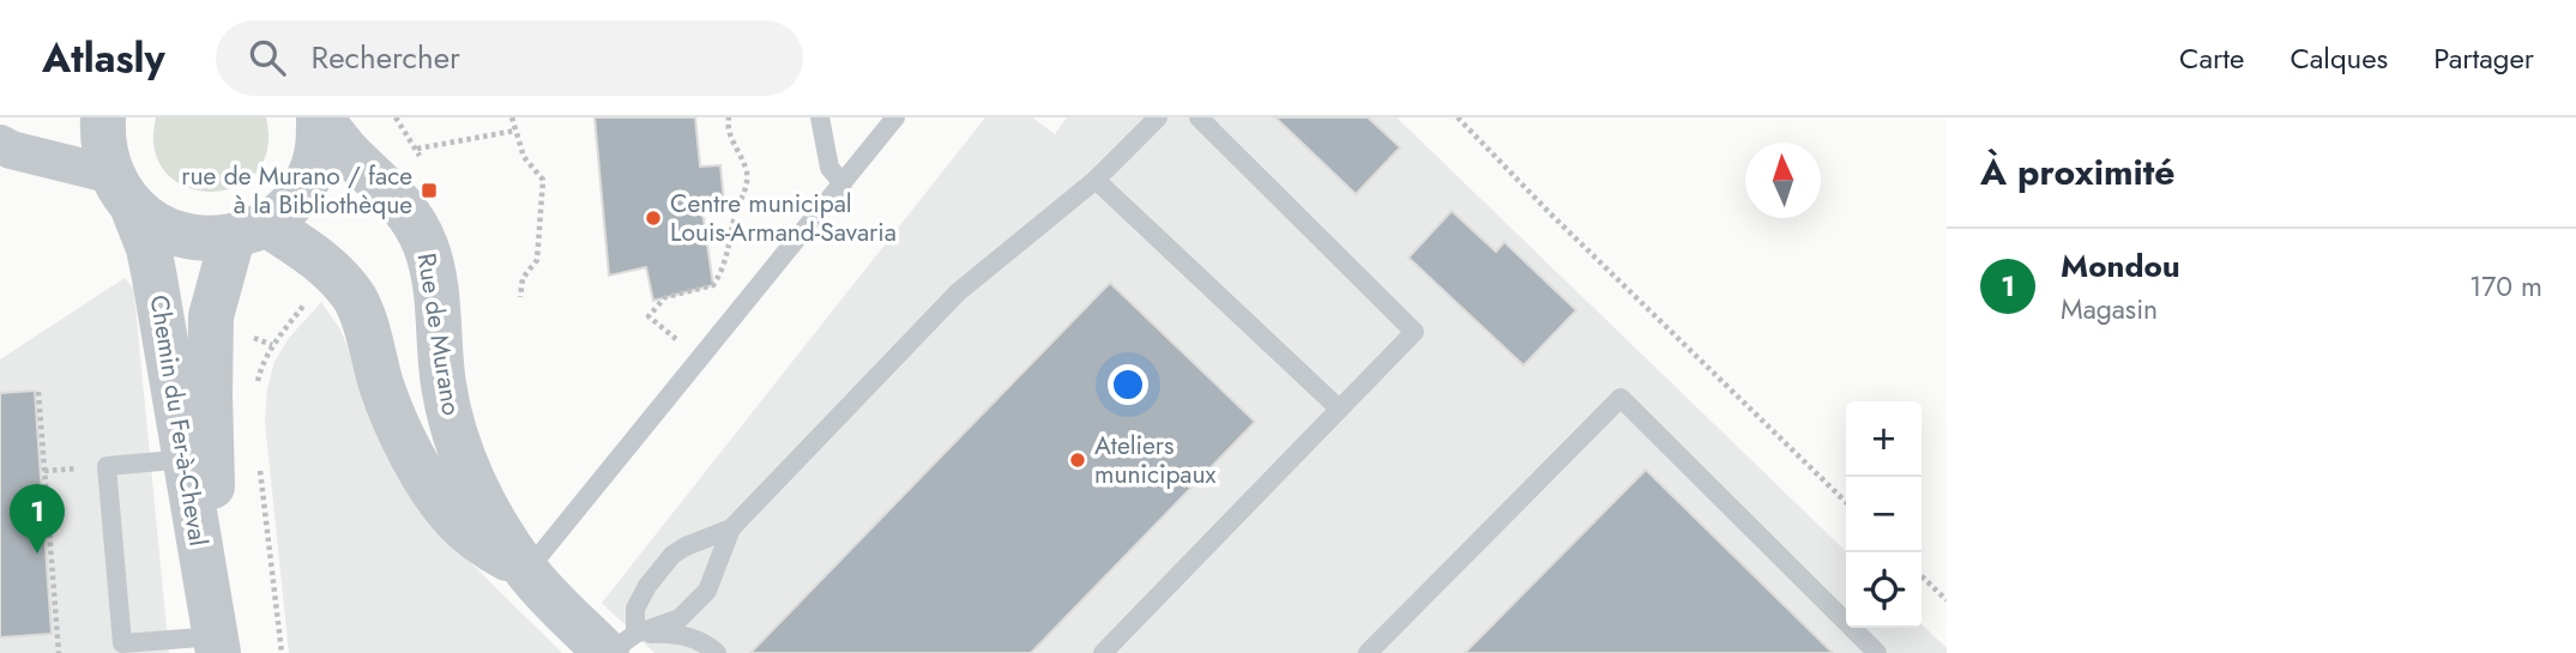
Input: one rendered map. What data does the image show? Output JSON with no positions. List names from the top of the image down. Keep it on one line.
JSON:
{"streets":{"street":["Rue de Murano","Chemin du Fer-à-Cheval"]},"crossings":[["Rue de Murano","Chemin du Fer-à-Cheval"]],"places":{"transit":["rue de Murano / face à la Bibliothèque"],"other":["Centre municipal Louis-Armand-Savaria","Ateliers municipaux"]},"north":"top","page":{"header":"Atlasly","search":"Rechercher","nav":["Carte","Calques","Partager"],"heading":"À proximité","list":[{"mark":"1","name":"Mondou","note":"Magasin","value":"170 m"}],"map_buttons":["+","−"],"pins":"1"}}
